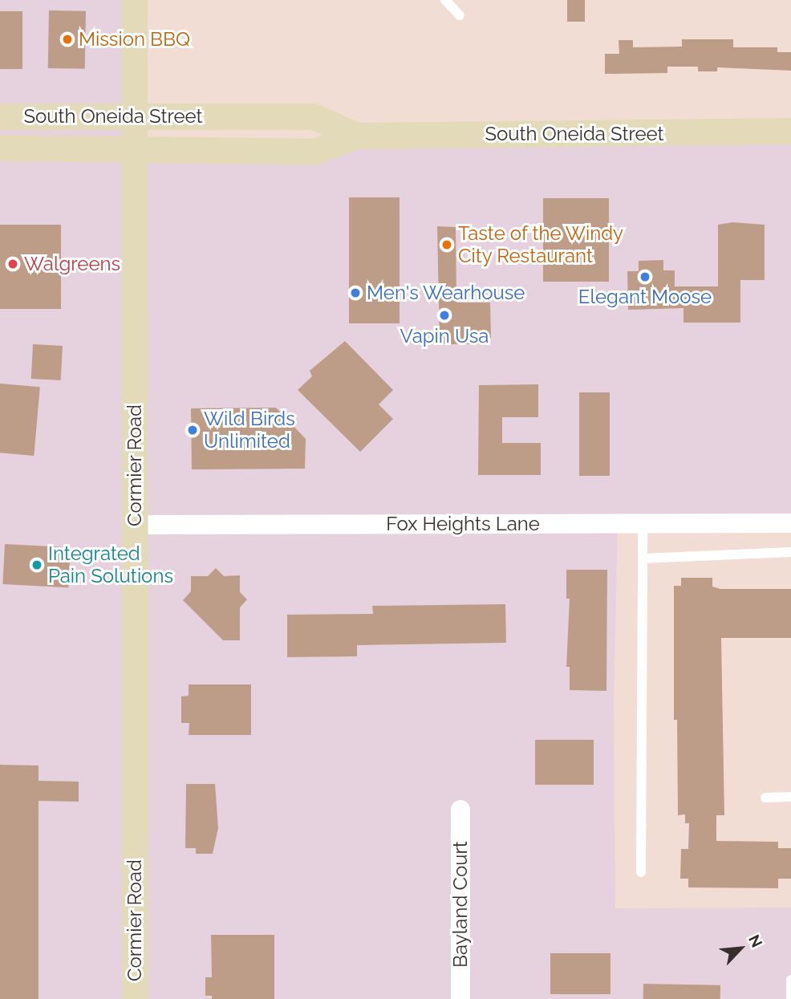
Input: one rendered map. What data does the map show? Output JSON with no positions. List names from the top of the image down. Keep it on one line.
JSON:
{"streets":{"street":["South Oneida Street","Cormier Road","Fox Heights Lane","Bayland Court"]},"crossings":[["South Oneida Street","Cormier Road"],["Cormier Road","Fox Heights Lane"]],"places":["Mission BBQ","Taste of the Windy City Restaurant","Walgreens","Elegant Moose","Men's Wearhouse","Vapin Usa","Wild Birds Unlimited","Integrated Pain Solutions"],"north":"top right"}
